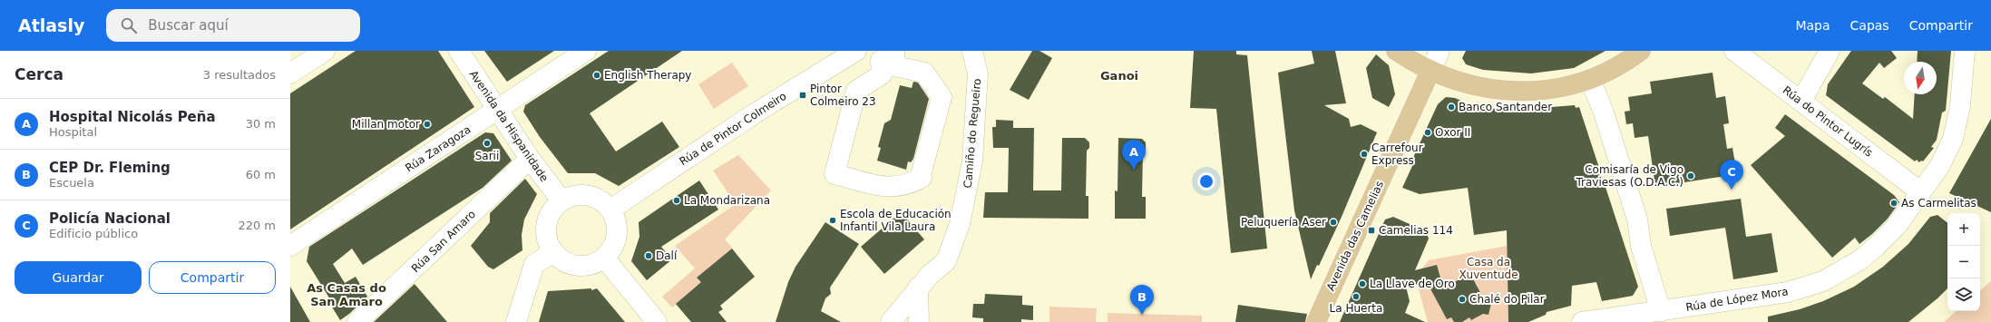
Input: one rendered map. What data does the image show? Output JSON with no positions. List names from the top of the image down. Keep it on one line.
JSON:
{"streets":{"main road":["Avenida das Camelias"],"street":["Rúa do Pintor Lugrís","Avenida da Hispanidade","Rúa de Pintor Colmeiro","Camiño do Regueiro","Rúa Zaragoza","Rúa San Amaro","Rúa de López Mora"]},"crossings":[["Rúa do Pintor Lugrís","Rúa de López Mora"],["Avenida da Hispanidade","Rúa de Pintor Colmeiro"],["Avenida da Hispanidade","Rúa Zaragoza"],["Avenida da Hispanidade","Rúa San Amaro"]],"districts":["Ganoi","As Casas do San Amaro"],"parks":["Casa da Xuventude"],"places":{"other":["English Therapy","Banco Santander","Millan motor","Oxor II","Sarii","Carrefour Express","Comisaría de Vigo Traviesas (O.D.A.C.)","La Mondarizana","As Carmelitas","Escola de Educación Infantil Vila Laura","Peluquería Aser","Dalí","La Llave de Oro","La Huerta","Chalé do Pilar"],"transit":["Pintor Colmeiro 23","Camelias 114"]},"north":"bottom","page":{"header":"Atlasly","search":"Buscar aquí","nav":["Mapa","Capas","Compartir"],"heading":["Cerca","3 resultados"],"list":[{"mark":"A","name":"Hospital Nicolás Peña","note":"Hospital","value":"30 m"},{"mark":"B","name":"CEP Dr. Fleming","note":"Escuela","value":"60 m"},{"mark":"C","name":"Policía Nacional","note":"Edificio público","value":"220 m"}],"pins":["A","C","B"],"map_buttons":["+","−"],"buttons":["Guardar","Compartir"]}}
